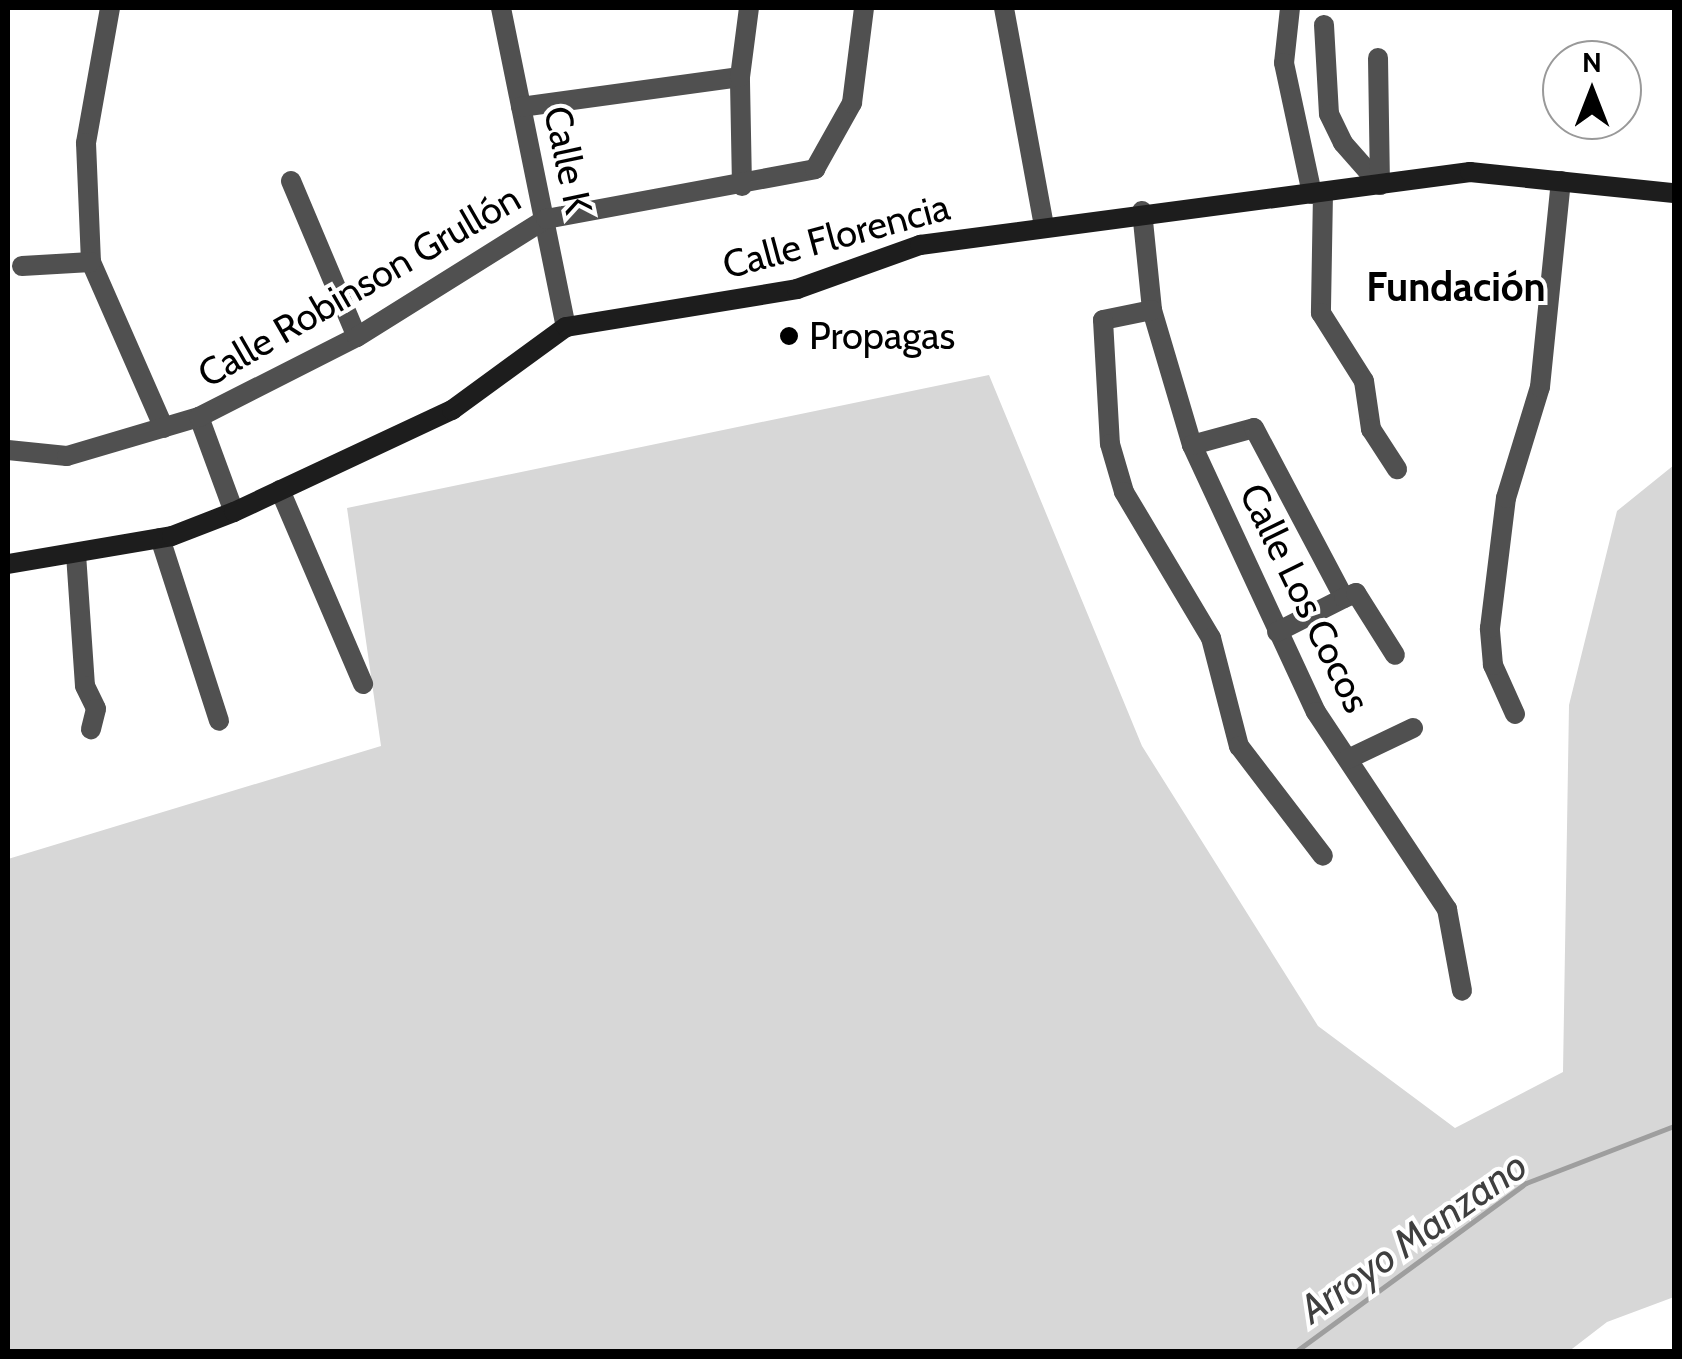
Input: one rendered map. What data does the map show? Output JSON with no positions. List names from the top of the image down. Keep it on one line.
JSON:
{"streets":{"street":["Calle K","Calle Florencia","Calle Robinson Grullón","Calle Los Cocos"]},"crossings":[["Calle K","Calle Florencia"],["Calle K","Calle Robinson Grullón"],["Calle Florencia","Calle Los Cocos"]],"districts":["Fundación"],"water":["Arroyo Manzano"],"places":["Propagas"],"north":"top"}
